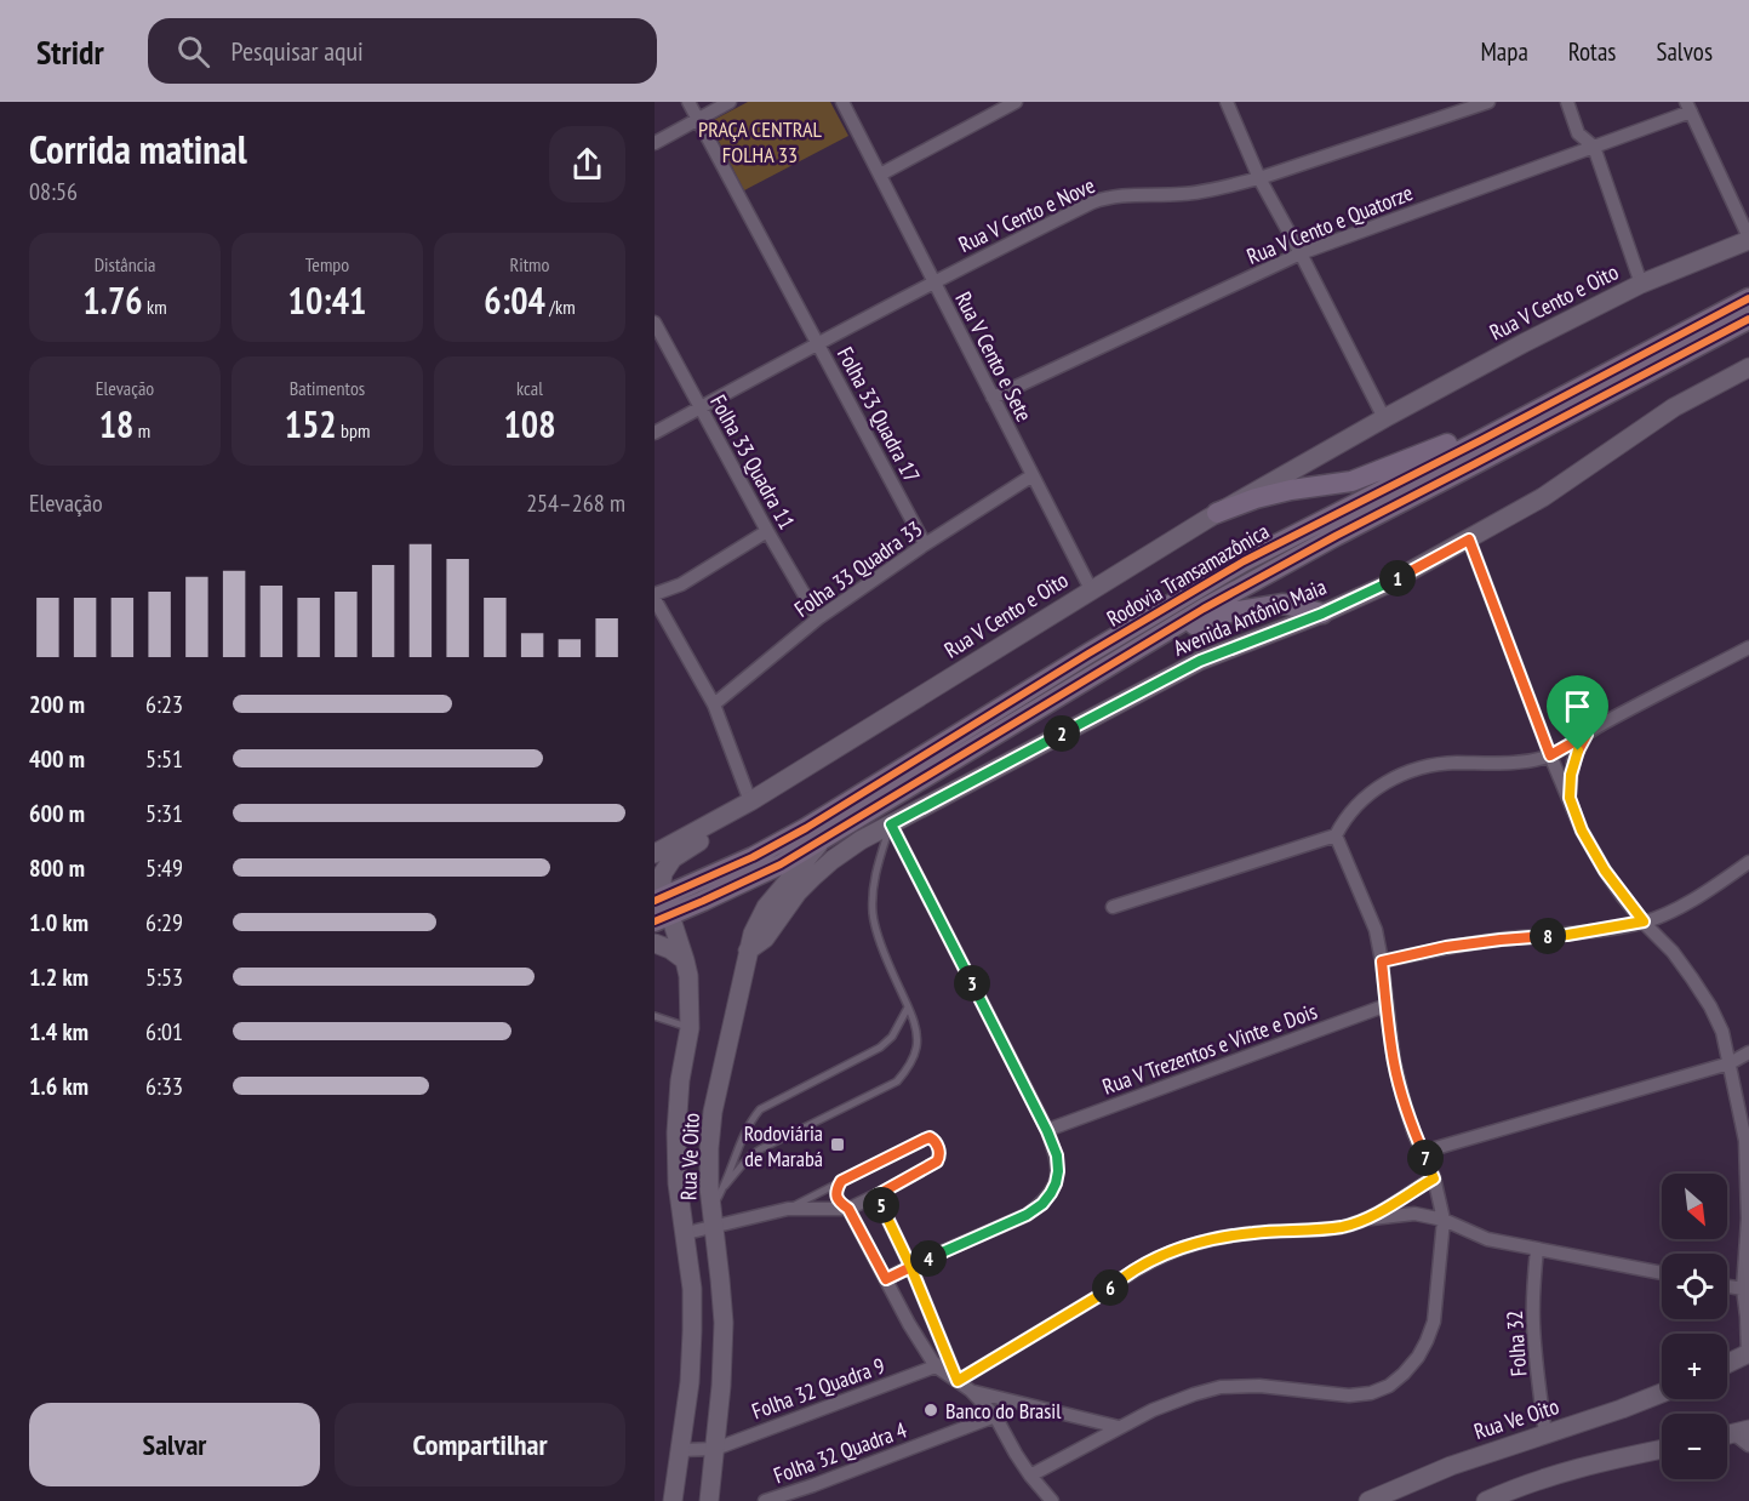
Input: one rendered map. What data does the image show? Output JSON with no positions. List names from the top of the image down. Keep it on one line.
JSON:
{"streets":{"highway":["Rodovia Transamazônica"],"main road":["Rua V Cento e Oito","Avenida Antônio Maia","Rua Ve Oito"],"street":["Rua V Cento e Nove","Rua V Cento e Quatorze","Rua V Cento e Sete","Folha 33 Quadra 17","Folha 33 Quadra 11","Folha 33 Quadra 33","Rua V Trezentos e Vinte e Dois","Folha 32","Folha 32 Quadra 9","Folha 32 Quadra 4"]},"crossings":[["Rua V Cento e Nove","Rua V Cento e Sete"],["Rua V Cento e Nove","Folha 33 Quadra 17"],["Rua V Cento e Nove","Folha 33 Quadra 11"],["Rua V Cento e Quatorze","Rua V Cento e Sete"],["Rua V Cento e Oito","Rua V Cento e Sete"],["Rua V Cento e Sete","Folha 33 Quadra 33"],["Folha 33 Quadra 17","Folha 33 Quadra 33"],["Folha 33 Quadra 11","Folha 33 Quadra 33"],["Rodovia Transamazônica","Rua Ve Oito"],["Avenida Antônio Maia","Rua Ve Oito"],["Rua Ve Oito","Folha 32"],["Rua Ve Oito","Folha 32 Quadra 9"]],"parks":["PRAÇA CENTRAL FOLHA 33"],"places":{"transit":["Rodoviária de Marabá"],"other":["Banco do Brasil"]},"north":"bottom right","page":{"header":"Stridr","search":"Pesquisar aqui","nav":["Mapa","Rotas","Salvos"],"heading":["Corrida matinal","08:56"],"stats":[["Distância","1.76 km"],["Tempo","10:41"],["Ritmo","6:04 /km"],["Elevação","18 m"],["Batimentos","152 bpm"],["kcal","108"]],"chart":["Elevação","254–268 m"],"pins":["1","2","8","3","7","5","4","6"],"list":[{"name":"200 m","note":"6:23"},{"name":"400 m","note":"5:51"},{"name":"600 m","note":"5:31"},{"name":"800 m","note":"5:49"},{"name":"1.0 km","note":"6:29"},{"name":"1.2 km","note":"5:53"},{"name":"1.4 km","note":"6:01"},{"name":"1.6 km","note":"6:33"}],"map_buttons":["+","−"],"buttons":["Salvar","Compartilhar"]}}
